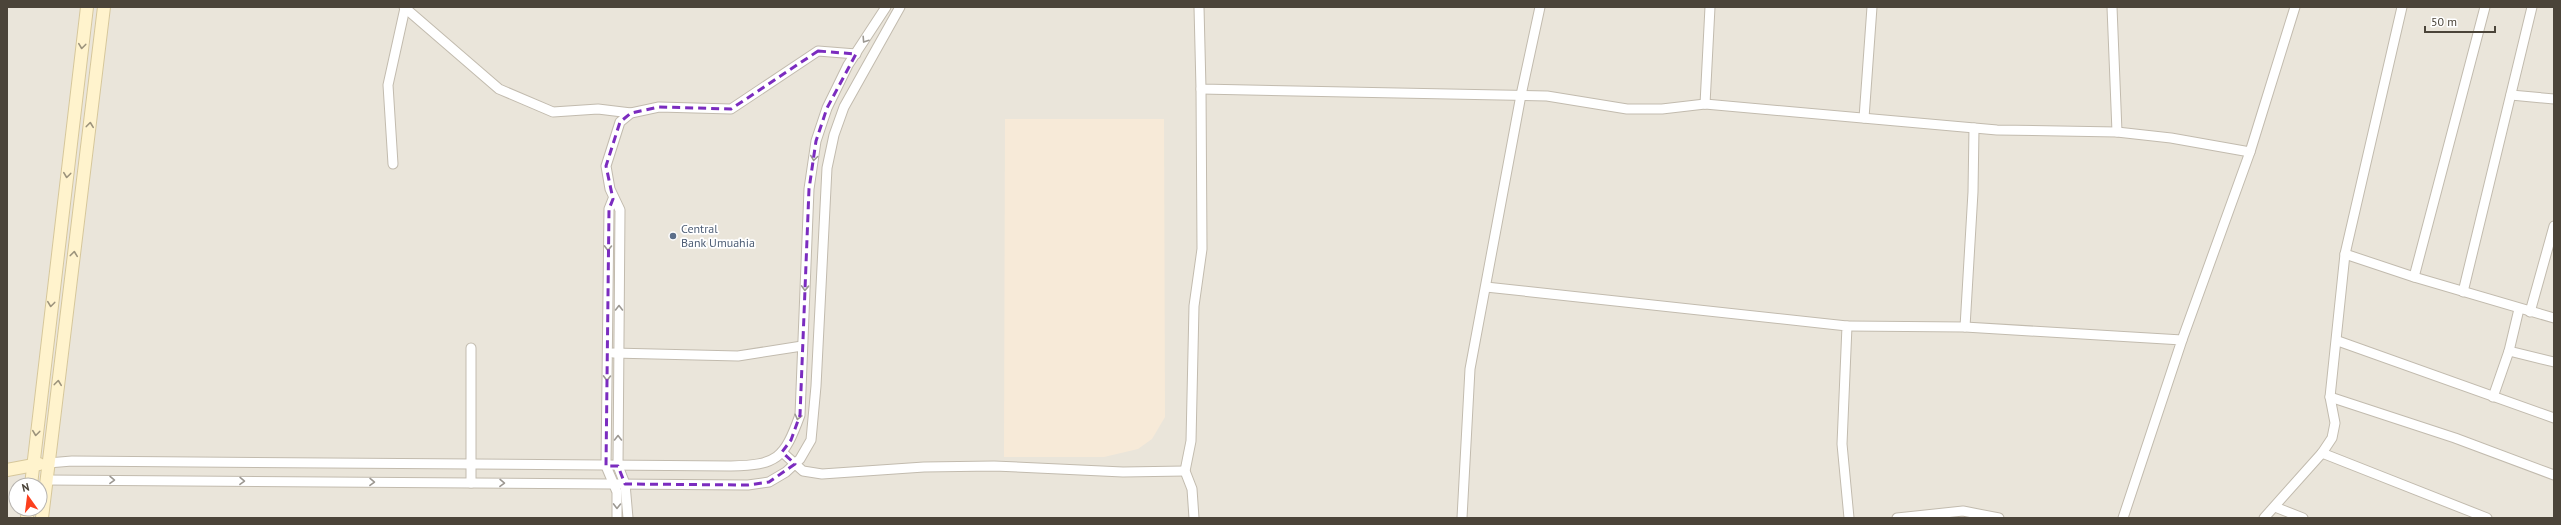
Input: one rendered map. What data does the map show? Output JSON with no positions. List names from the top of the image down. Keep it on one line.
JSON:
{"places":["Central Bank Umuahia"],"scale_bar":"50 m","north":"top"}
